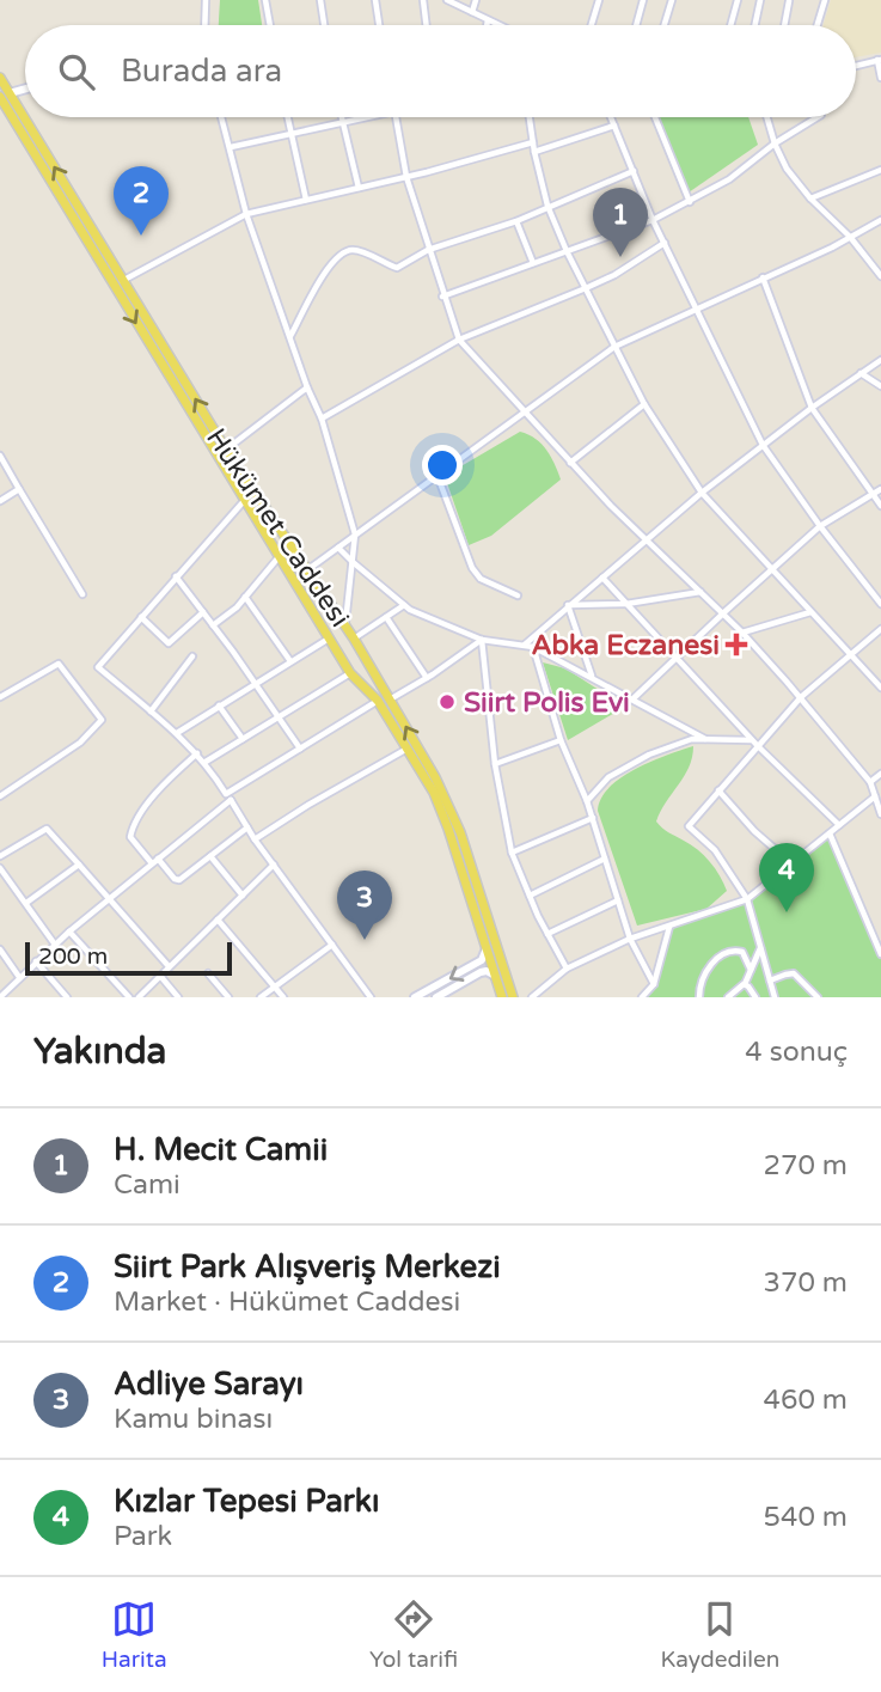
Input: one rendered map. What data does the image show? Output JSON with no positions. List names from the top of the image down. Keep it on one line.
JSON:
{"streets":{"main road":["Hükümet Caddesi"]},"places":{"health":["Abka Eczanesi"],"other":["Siirt Polis Evi"]},"scale_bar":"200 m","page":{"search":"Burada ara","pins":["2","1","4","3"],"scale":"200 m","heading":["Yakında","4 sonuç"],"list":[{"mark":"1","name":"H. Mecit Camii","note":"Cami","value":"270 m"},{"mark":"2","name":"Siirt Park Alışveriş Merkezi","note":"Market · Hükümet Caddesi","value":"370 m"},{"mark":"3","name":"Adliye Sarayı","note":"Kamu binası","value":"460 m"},{"mark":"4","name":"Kızlar Tepesi Parkı","note":"Park","value":"540 m"}],"nav":["Harita","Yol tarifi","Kaydedilen"]}}
